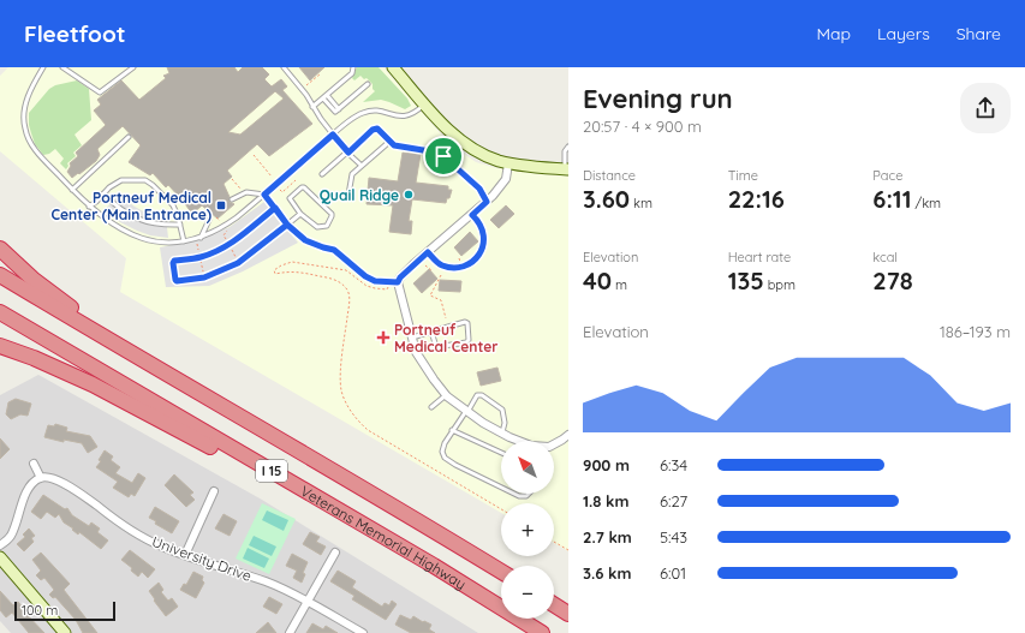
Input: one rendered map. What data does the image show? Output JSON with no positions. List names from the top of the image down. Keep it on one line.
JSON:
{"streets":{"highway":["I 15","Veterans Memorial Highway"],"street":["University Drive"]},"places":{"other":["Quail Ridge"],"transit":["Portneuf Medical Center (Main Entrance)"],"health":["Portneuf Medical Center"]},"scale_bar":"100 m","north":"top left","page":{"header":"Fleetfoot","nav":["Map","Layers","Share"],"heading":["Evening run","20:57 · 4 × 900 m"],"stats":[["Distance","3.60 km"],["Time","22:16"],["Pace","6:11 /km"],["Elevation","40 m"],["Heart rate","135 bpm"],["kcal","278"]],"chart":["Elevation","186–193 m"],"map_buttons":["+","−"],"list":[{"name":"900 m","note":"6:34"},{"name":"1.8 km","note":"6:27"},{"name":"2.7 km","note":"5:43"},{"name":"3.6 km","note":"6:01"}],"scale":"100 m"}}
